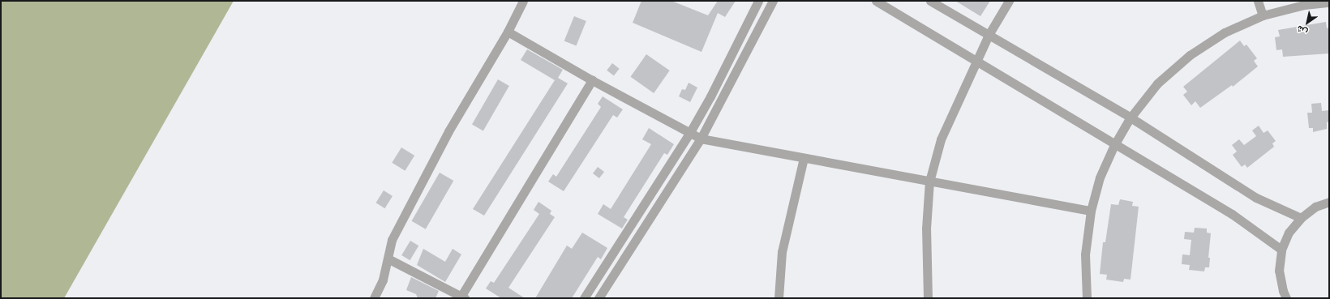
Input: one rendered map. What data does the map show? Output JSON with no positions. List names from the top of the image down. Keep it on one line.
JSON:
{"north":"bottom left"}
